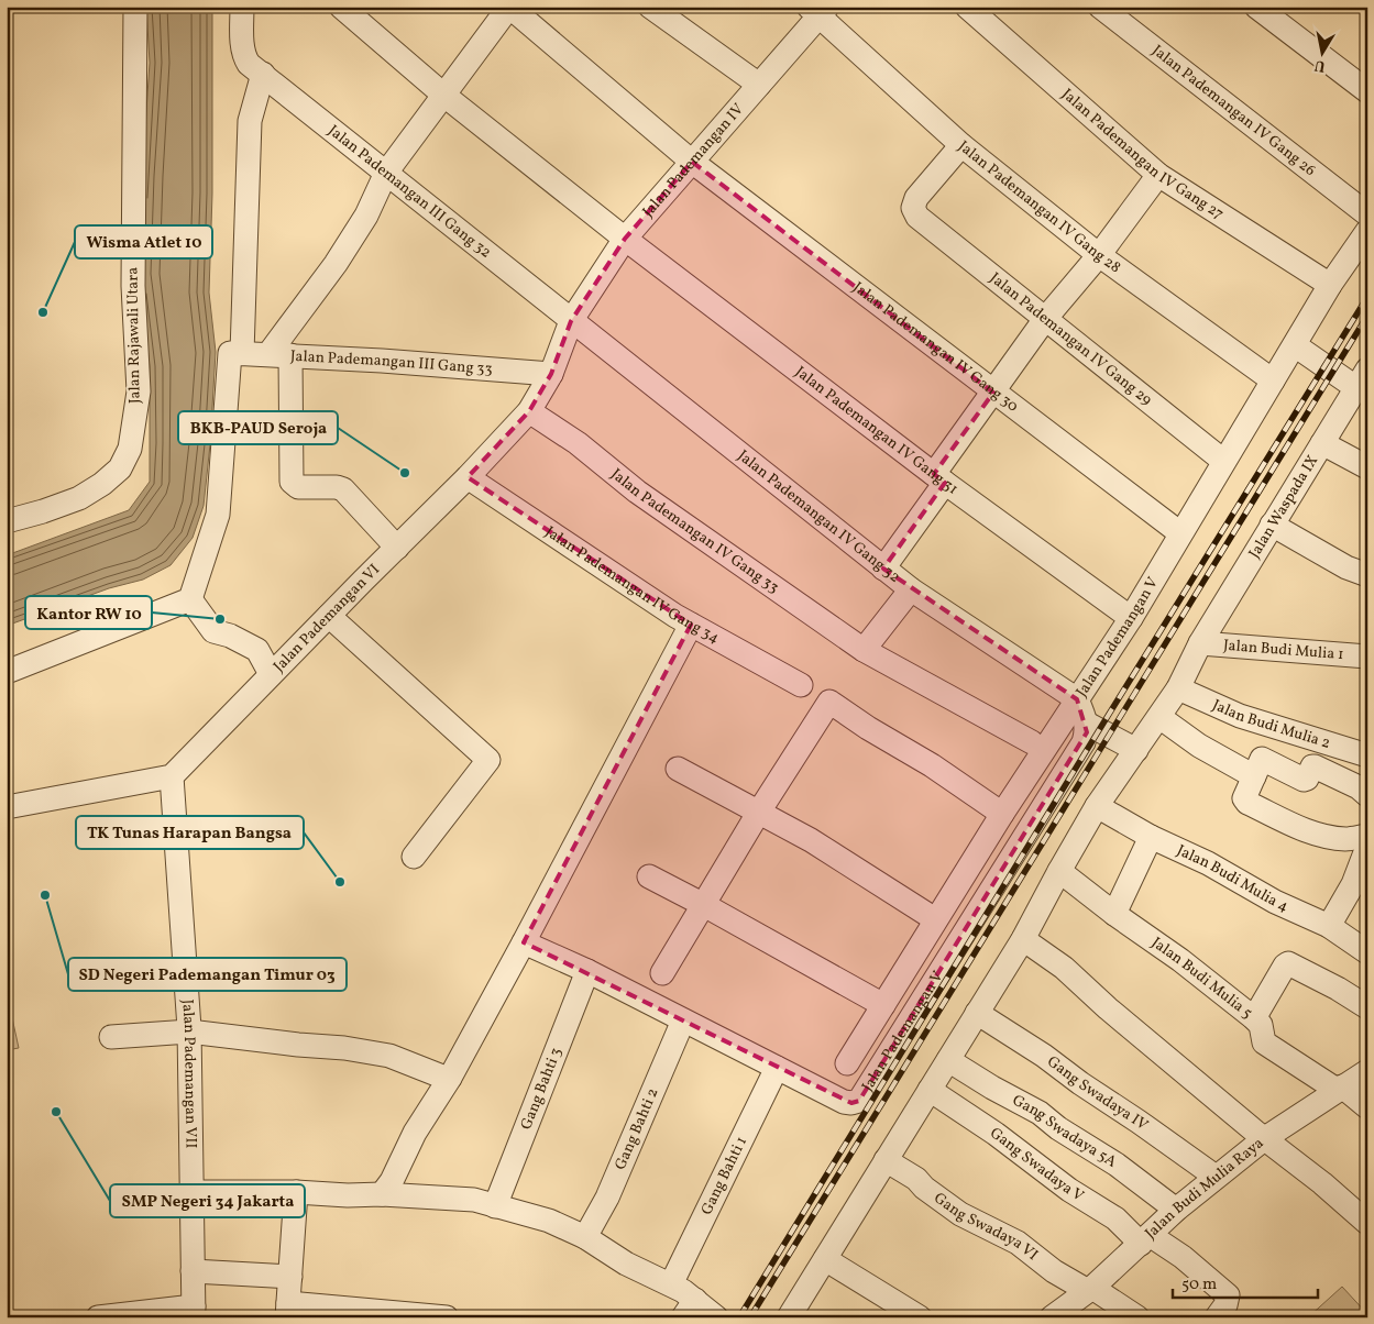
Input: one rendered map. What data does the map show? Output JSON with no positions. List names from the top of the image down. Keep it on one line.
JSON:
{"streets":{"street":["Jalan Pademangan IV Gang 26","Jalan Pademangan IV Gang 27","Jalan Pademangan IV","Jalan Pademangan III Gang 32","Jalan Pademangan IV Gang 28","Jalan Rajawali Utara","Jalan Pademangan IV Gang 29","Jalan Pademangan IV Gang 30","Jalan Pademangan III Gang 33","Jalan Pademangan IV Gang 31","Jalan Waspada IX","Jalan Pademangan IV Gang 32","Jalan Pademangan IV Gang 33","Jalan Pademangan IV Gang 34","Jalan Pademangan VI","Jalan Pademangan V","Jalan Budi Mulia 1","Jalan Budi Mulia 2","Jalan Budi Mulia 4","Jalan Budi Mulia 5","Jalan Pademangan VII","Gang Bahti 3","Gang Swadaya IV","Gang Bahti 2","Gang Swadaya 5A","Gang Swadaya V","Gang Bahti 1","Jalan Budi Mulia Raya","Gang Swadaya VI"]},"crossings":[["Jalan Pademangan IV Gang 27","Jalan Pademangan V"],["Jalan Pademangan IV","Jalan Pademangan III Gang 32"],["Jalan Pademangan IV","Jalan Pademangan IV Gang 28"],["Jalan Pademangan IV","Jalan Pademangan IV Gang 30"],["Jalan Pademangan IV","Jalan Pademangan IV Gang 31"],["Jalan Pademangan IV","Jalan Pademangan IV Gang 32"],["Jalan Pademangan IV","Jalan Pademangan VI"],["Jalan Pademangan III Gang 32","Jalan Pademangan IV Gang 32"],["Jalan Pademangan III Gang 32","Jalan Pademangan VI"],["Jalan Pademangan IV Gang 28","Jalan Pademangan IV Gang 29"],["Jalan Pademangan IV Gang 28","Jalan Pademangan V"],["Jalan Pademangan IV Gang 29","Jalan Pademangan V"],["Jalan Pademangan IV Gang 30","Jalan Pademangan V"],["Jalan Pademangan III Gang 33","Jalan Pademangan VI"],["Jalan Pademangan IV Gang 31","Jalan Pademangan V"],["Jalan Waspada IX","Jalan Budi Mulia 1"],["Jalan Waspada IX","Jalan Budi Mulia 2"],["Jalan Waspada IX","Jalan Budi Mulia 4"],["Jalan Waspada IX","Jalan Budi Mulia 5"],["Jalan Waspada IX","Gang Swadaya IV"],["Jalan Waspada IX","Gang Swadaya 5A"],["Jalan Waspada IX","Gang Swadaya V"],["Jalan Waspada IX","Gang Swadaya VI"],["Jalan Pademangan IV Gang 32","Jalan Pademangan VI"],["Jalan Pademangan IV Gang 32","Jalan Pademangan V"],["Jalan Pademangan IV Gang 33","Jalan Pademangan VI"],["Jalan Pademangan IV Gang 34","Jalan Pademangan VI"],["Jalan Pademangan VI","Jalan Pademangan VII"],["Jalan Pademangan V","Gang Bahti 1"],["Jalan Budi Mulia 5","Jalan Budi Mulia Raya"],["Gang Swadaya IV","Jalan Budi Mulia Raya"],["Gang Swadaya 5A","Jalan Budi Mulia Raya"],["Gang Swadaya V","Jalan Budi Mulia Raya"],["Jalan Budi Mulia Raya","Gang Swadaya VI"]],"places":["Wisma Atlet 10","BKB-PAUD Seroja","Kantor RW 10","TK Tunas Harapan Bangsa","SD Negeri Pademangan Timur 03","SMP Negeri 34 Jakarta"],"scale_bar":"50 m","north":"bottom"}
